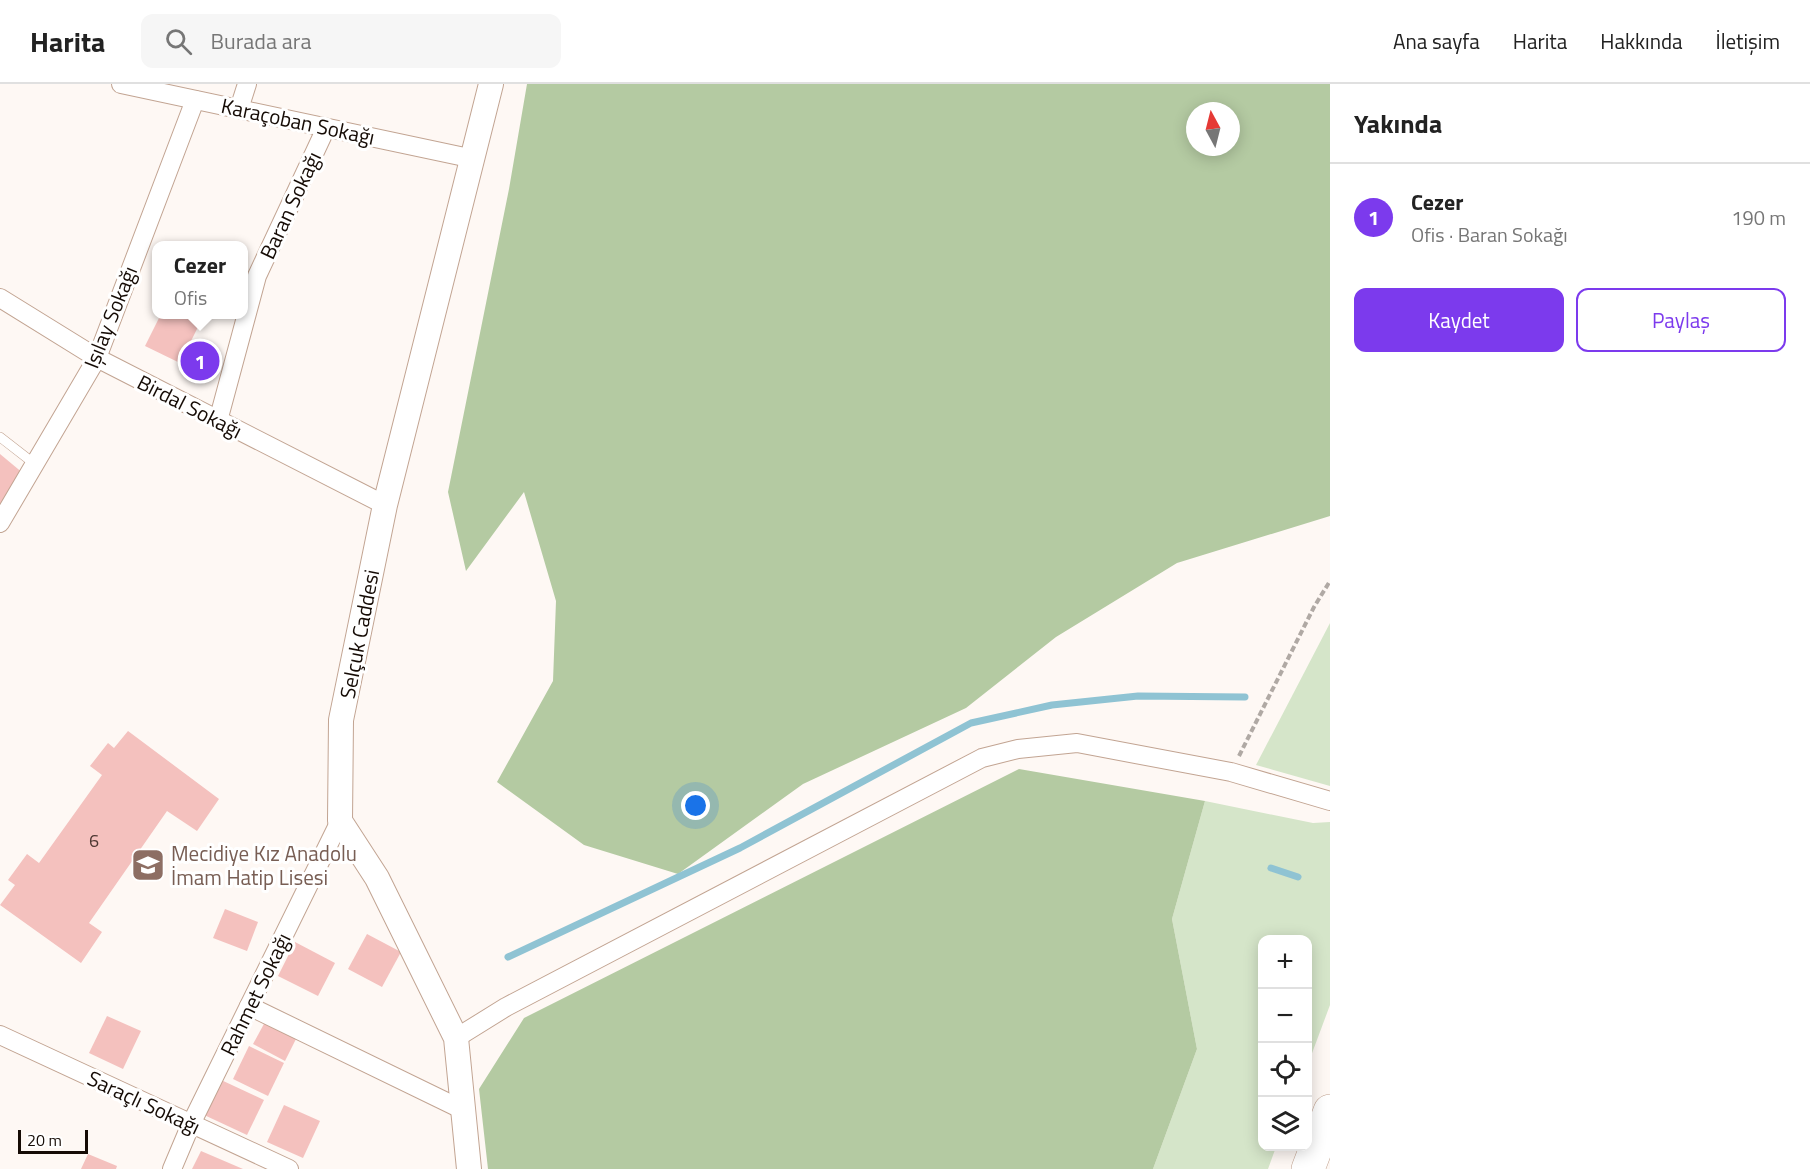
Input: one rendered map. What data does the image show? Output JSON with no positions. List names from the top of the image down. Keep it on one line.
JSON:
{"streets":{"street":["Karaçoban Sokağı","Baran Sokağı","Işılay Sokağı","Birdal Sokağı","Selçuk Caddesi","Rahmet Sokağı","Saraçlı Sokağı"]},"crossings":[["Karaçoban Sokağı","Baran Sokağı"],["Karaçoban Sokağı","Işılay Sokağı"],["Karaçoban Sokağı","Selçuk Caddesi"],["Baran Sokağı","Birdal Sokağı"],["Işılay Sokağı","Birdal Sokağı"],["Birdal Sokağı","Selçuk Caddesi"],["Selçuk Caddesi","Rahmet Sokağı"],["Rahmet Sokağı","Saraçlı Sokağı"]],"places":{"school or university":["Mecidiye Kız Anadolu İmam Hatip Lisesi"]},"house_numbers":["6"],"scale_bar":"20 m","north":"top","page":{"header":"Harita","search":"Burada ara","nav":["Ana sayfa","Harita","Hakkında","İletişim"],"heading":"Yakında","list":[{"mark":"1","name":"Cezer","note":"Ofis · Baran Sokağı","value":"190 m"}],"popup":["Cezer","Ofis"],"buttons":["Kaydet","Paylaş"],"pins":"1","map_buttons":["+","−"],"scale":"20 m"}}
